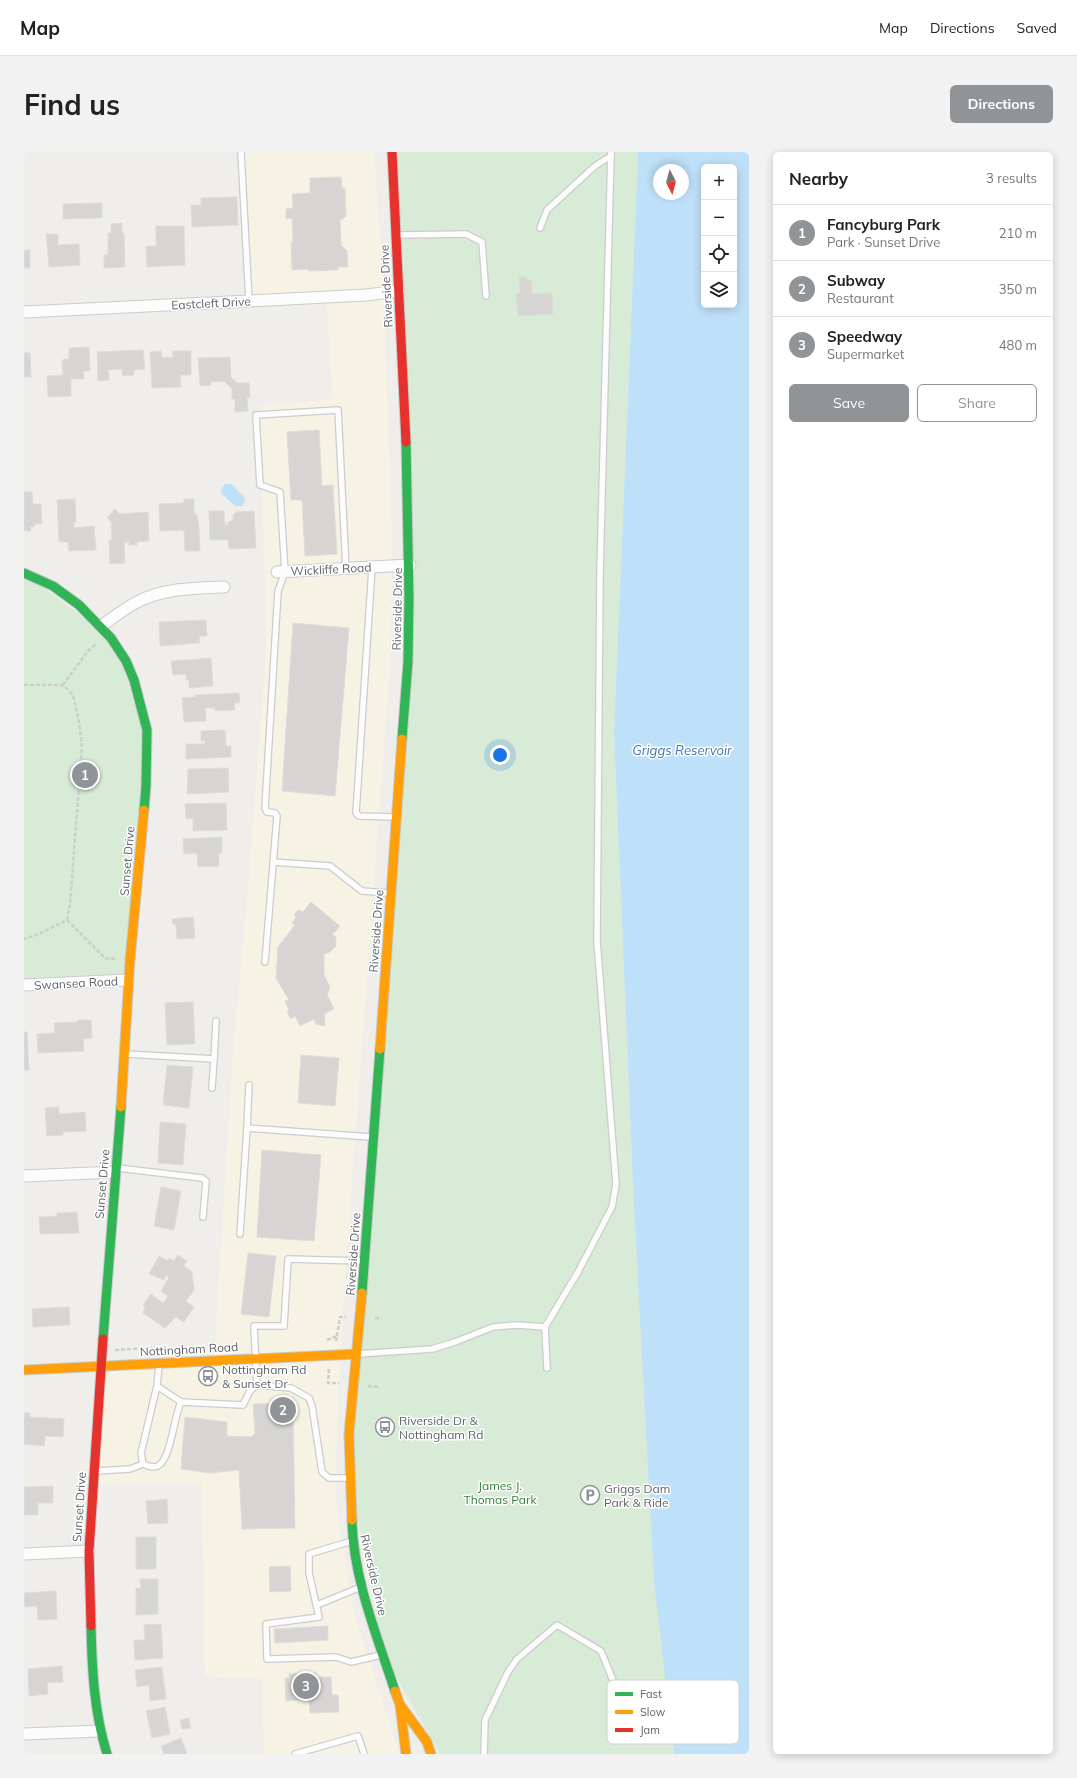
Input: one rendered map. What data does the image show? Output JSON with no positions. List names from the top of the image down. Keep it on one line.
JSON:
{"streets":{"main road":["Riverside Drive","Sunset Drive","Nottingham Road"],"street":["Eastcleft Drive","Wickliffe Road","Swansea Road"]},"crossings":[["Riverside Drive","Eastcleft Drive"],["Riverside Drive","Wickliffe Road"],["Riverside Drive","Nottingham Road"],["Sunset Drive","Swansea Road"],["Sunset Drive","Nottingham Road"]],"water":["Griggs Reservoir"],"parks":["James J. Thomas Park"],"places":{"bus stop":["Nottingham Rd & Sunset Dr","Riverside Dr & Nottingham Rd"],"parking":["Griggs Dam Park & Ride"]},"legend":["Fast","Slow","Jam"],"north":"bottom","page":{"header":"Map","nav":["Map","Directions","Saved"],"buttons":["Directions",["Save","Share"]],"title":"Find us","heading":["Nearby","3 results"],"map_buttons":["+","−"],"list":[{"mark":"1","name":"Fancyburg Park","note":"Park · Sunset Drive","value":"210 m"},{"mark":"2","name":"Subway","note":"Restaurant","value":"350 m"},{"mark":"3","name":"Speedway","note":"Supermarket","value":"480 m"}],"pins":["1","2","3"]}}
